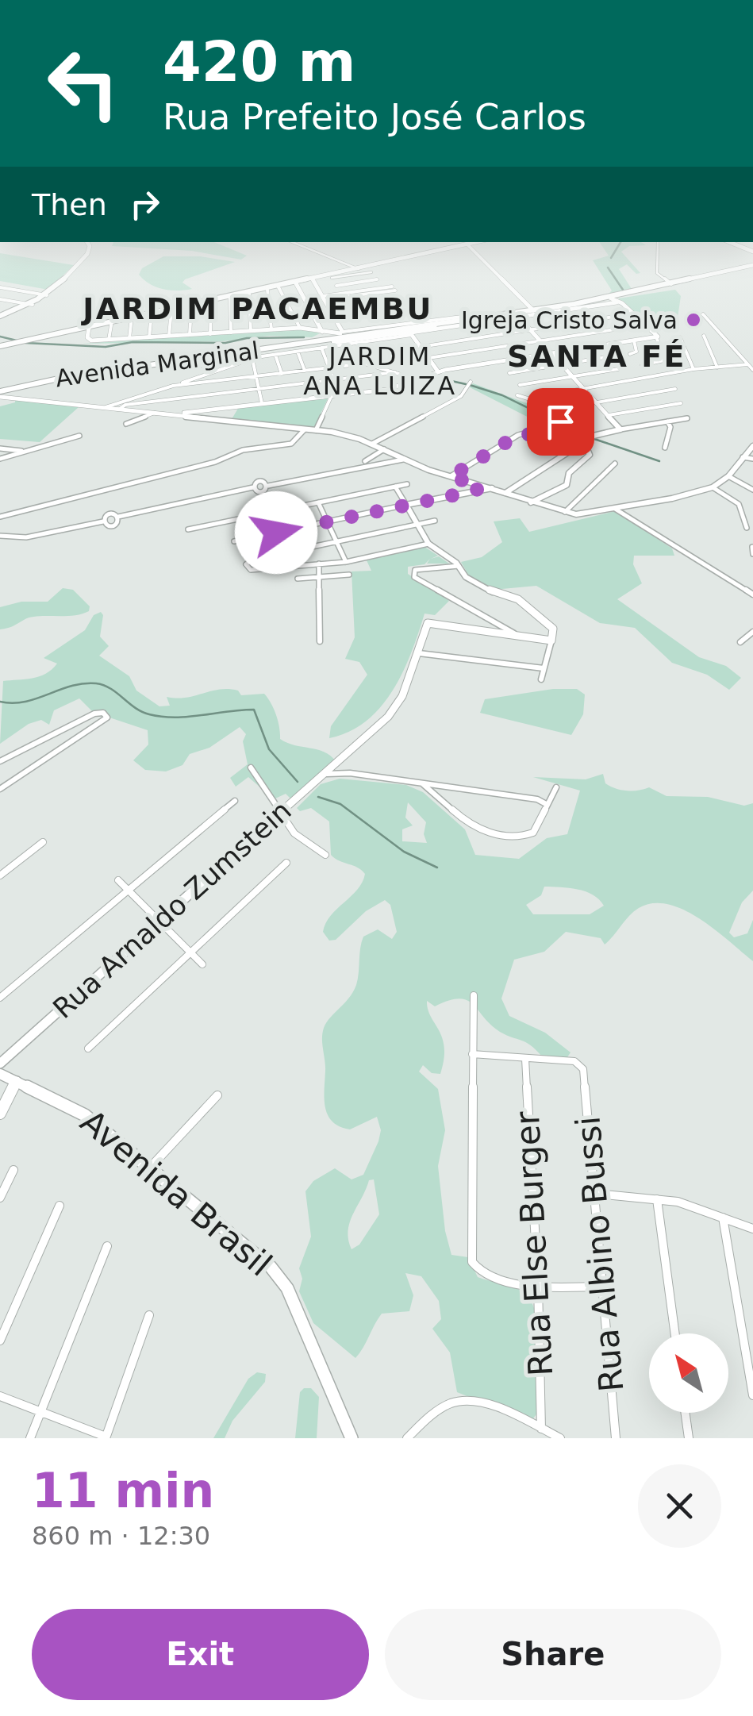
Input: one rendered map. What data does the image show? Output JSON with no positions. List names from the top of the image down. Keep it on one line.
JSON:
{"streets":{"main road":["Avenida Brasil"],"street":["Rua Arnaldo Zumstein","Rua Else Burger","Rua Albino Bussi"]},"crossings":[["Rua Else Burger","Rua Albino Bussi"]],"districts":["JARDIM PACAEMBU","JARDIM ANA LUIZA","SANTA FÉ"],"places":["Igreja Cristo Salva"],"north":"top left","page":{"turn":["420 m","Rua Prefeito José Carlos"],"then":"Then","heading":["11 min","860 m · 12:30"],"buttons":["Exit","Share"]}}
